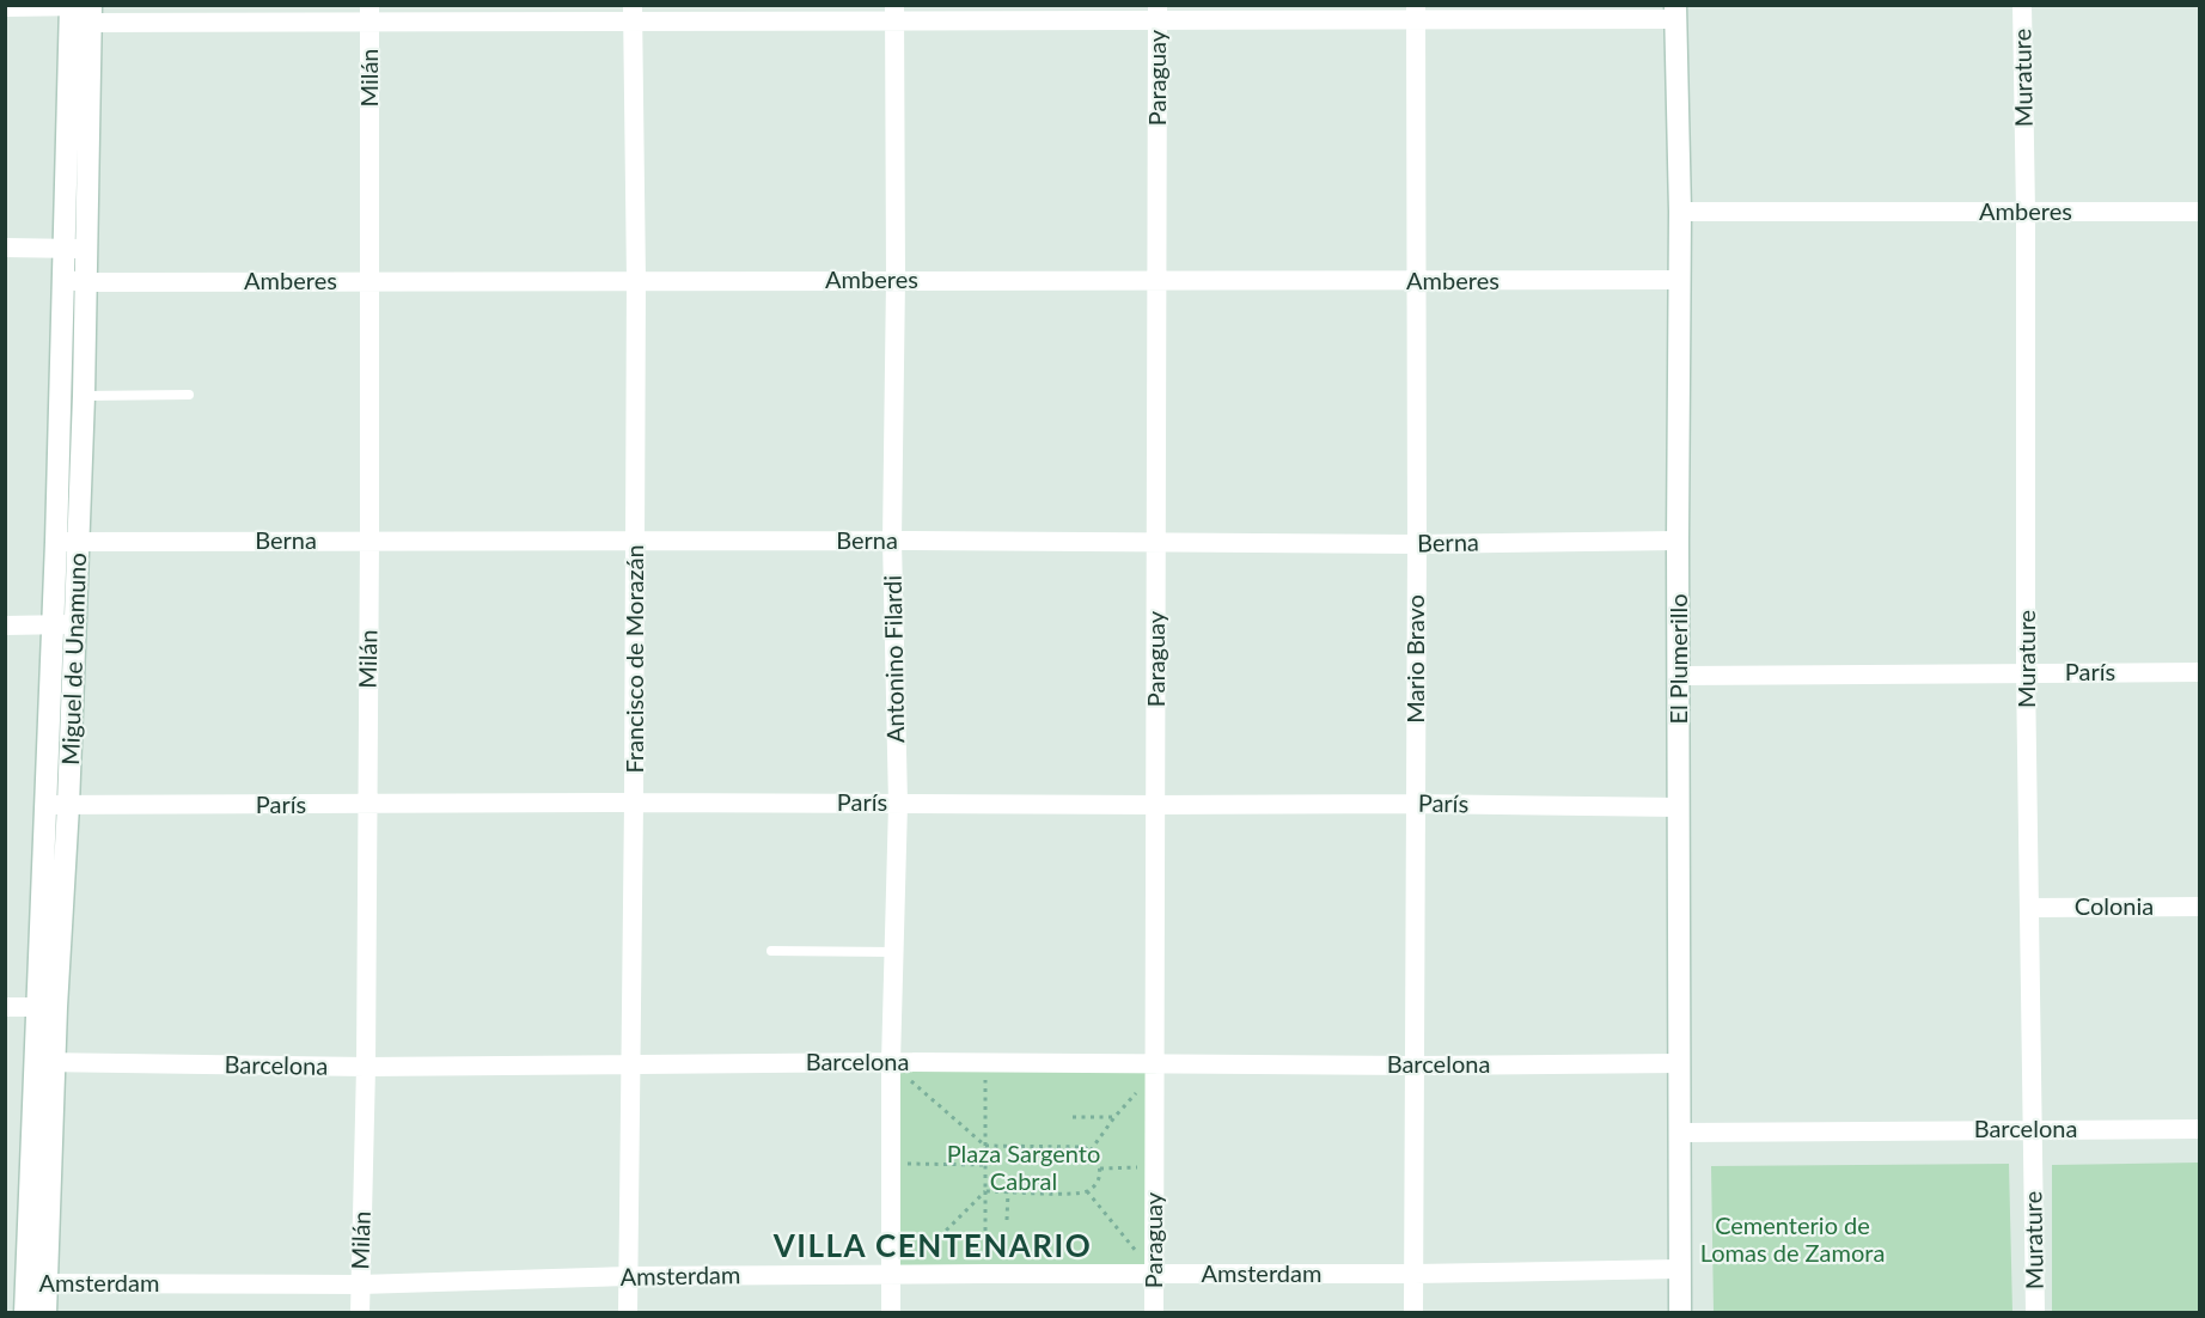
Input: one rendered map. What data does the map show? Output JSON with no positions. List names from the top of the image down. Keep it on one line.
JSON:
{"streets":{"street":["Milán","Paraguay","Murature","Amberes","Berna","Miguel de Unamuno","Francisco de Morazán","Antonino Filardi","Mario Bravo","El Plumerillo","París","Colonia","Barcelona","Amsterdam"]},"crossings":[["Milán","Amberes"],["Milán","Berna"],["Milán","París"],["Milán","Barcelona"],["Milán","Amsterdam"],["Paraguay","Amberes"],["Paraguay","Berna"],["Paraguay","París"],["Paraguay","Barcelona"],["Paraguay","Amsterdam"],["Murature","Amberes"],["Murature","París"],["Murature","Colonia"],["Murature","Barcelona"],["Amberes","Miguel de Unamuno"],["Amberes","Francisco de Morazán"],["Amberes","Antonino Filardi"],["Amberes","Mario Bravo"],["Amberes","El Plumerillo"],["Berna","Miguel de Unamuno"],["Berna","Francisco de Morazán"],["Berna","Antonino Filardi"],["Berna","Mario Bravo"],["Berna","El Plumerillo"],["Miguel de Unamuno","París"],["Miguel de Unamuno","Barcelona"],["Miguel de Unamuno","Amsterdam"],["Francisco de Morazán","París"],["Francisco de Morazán","Barcelona"],["Francisco de Morazán","Amsterdam"],["Antonino Filardi","París"],["Antonino Filardi","Barcelona"],["Antonino Filardi","Amsterdam"],["Mario Bravo","París"],["Mario Bravo","Barcelona"],["Mario Bravo","Amsterdam"],["El Plumerillo","París"],["El Plumerillo","Barcelona"],["El Plumerillo","Amsterdam"]],"districts":["VILLA CENTENARIO"],"parks":["Plaza Sargento Cabral","Cementerio de Lomas de Zamora"]}
